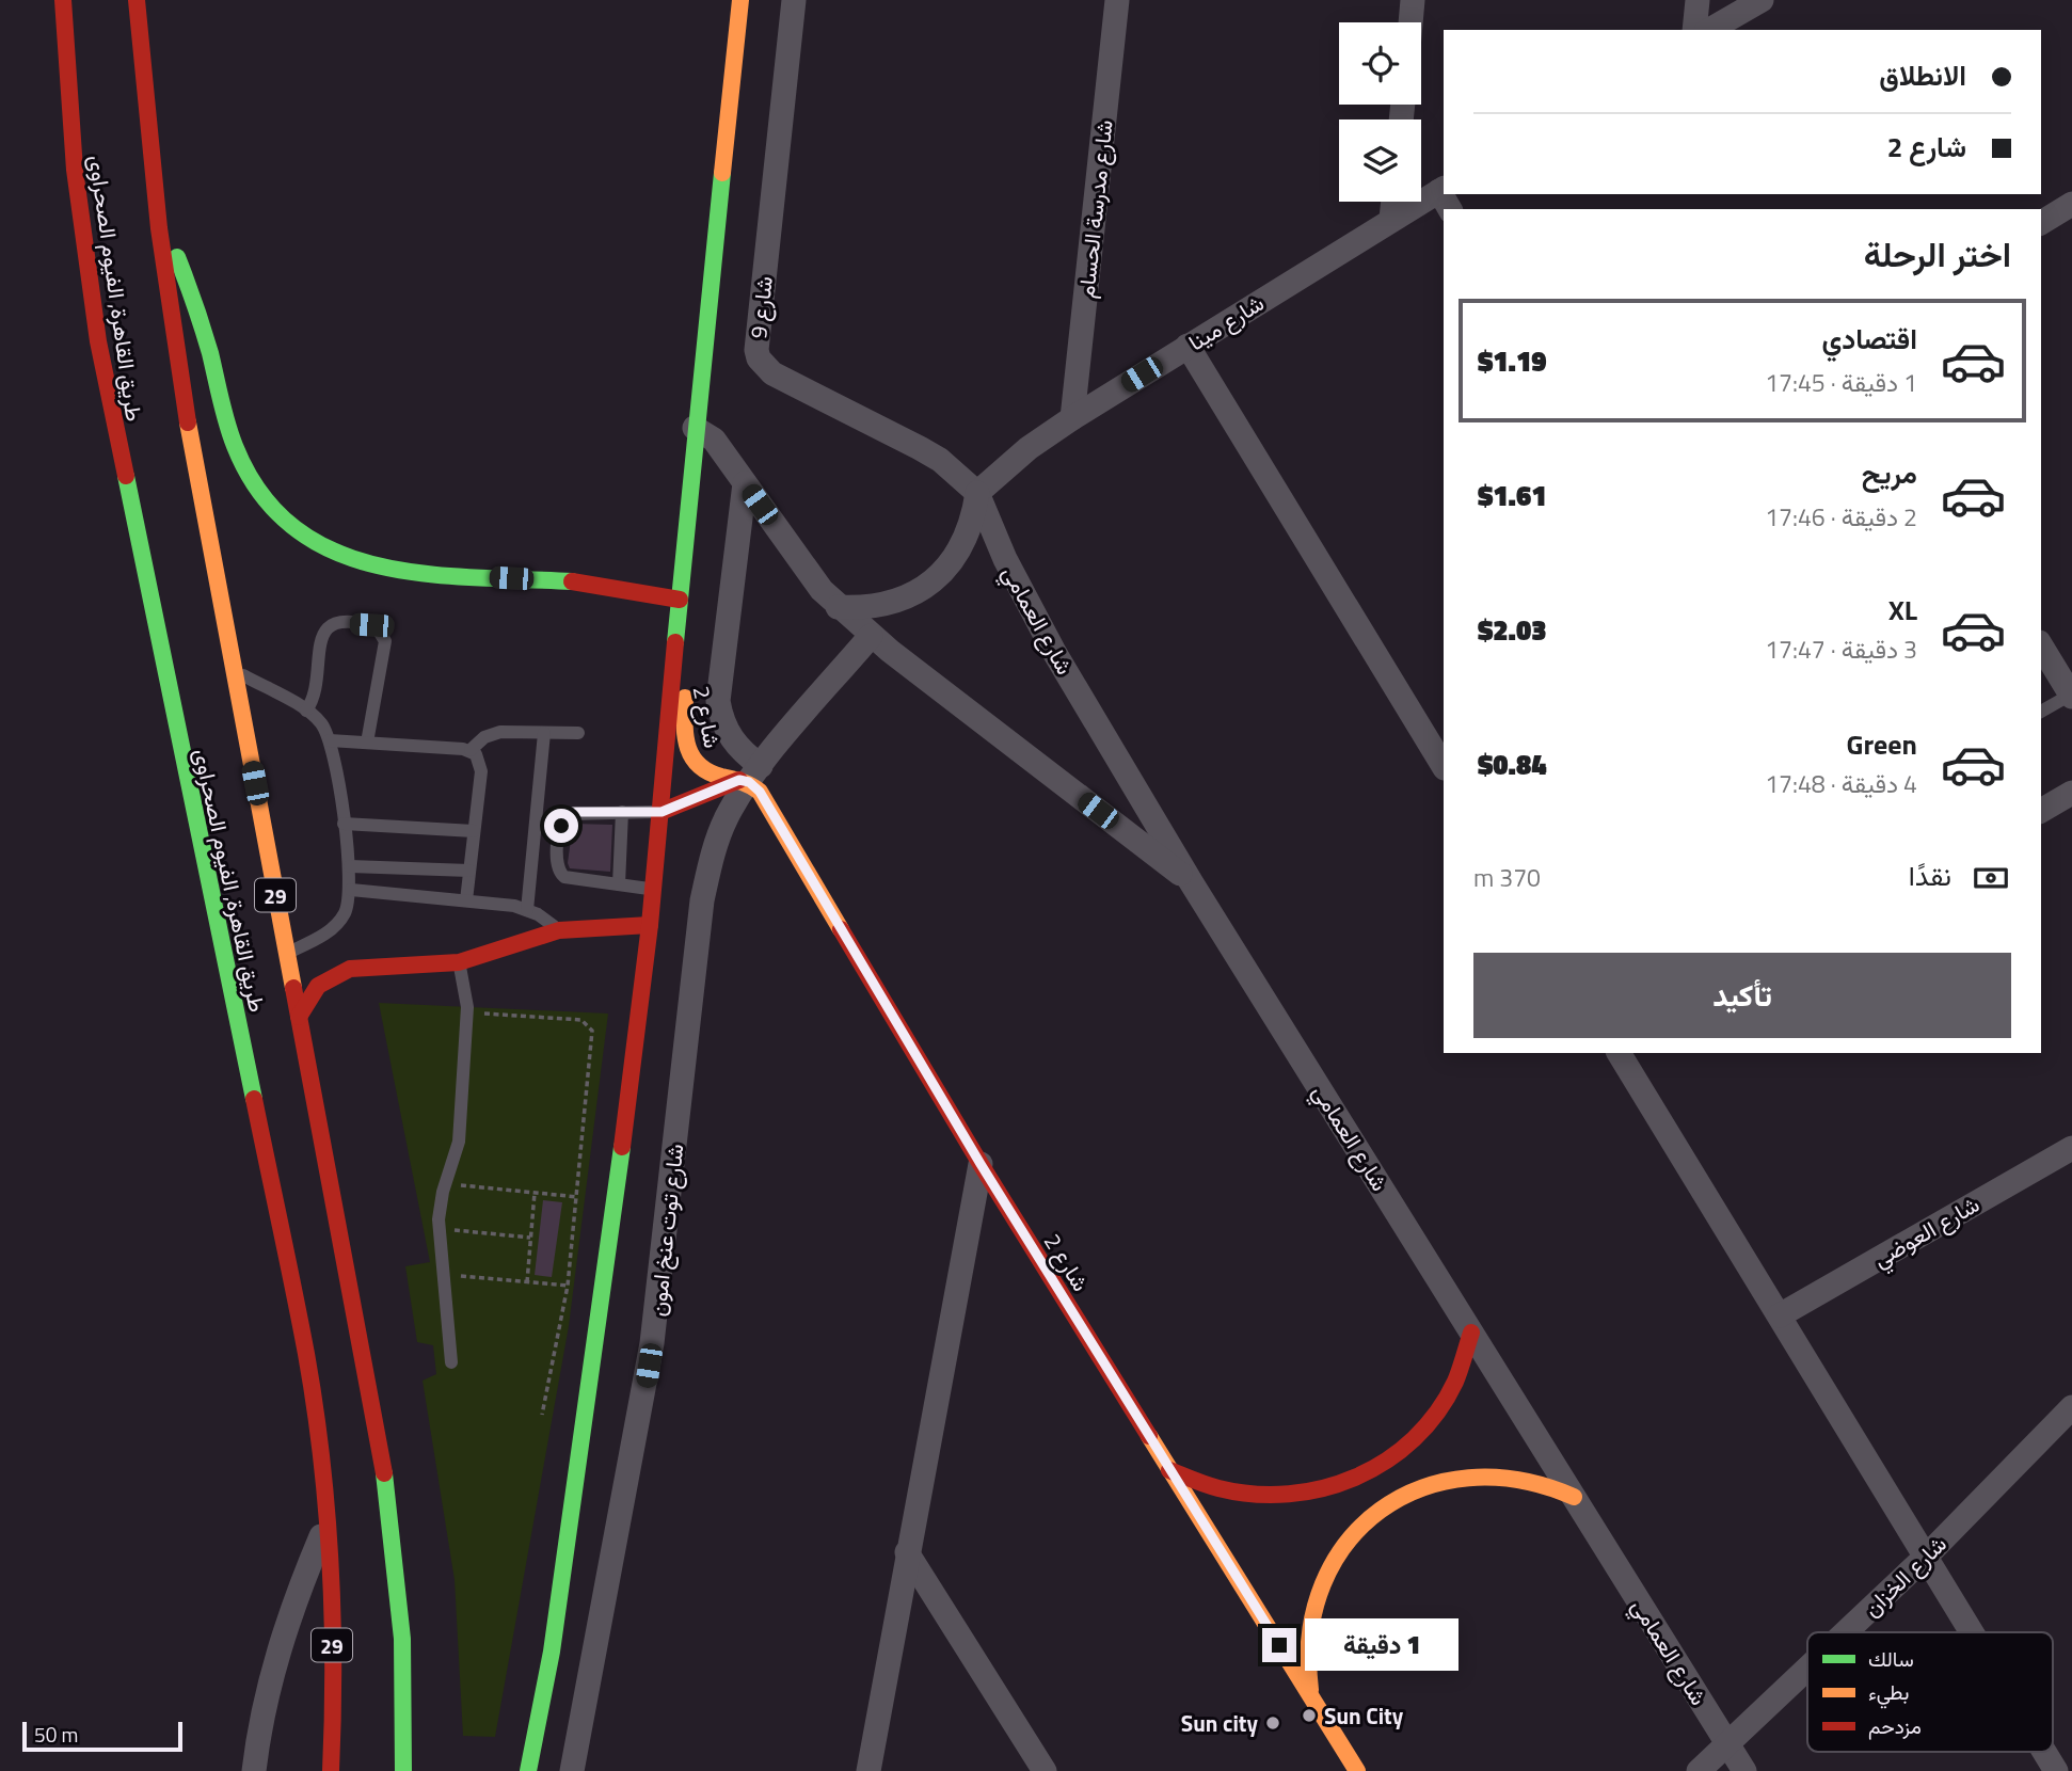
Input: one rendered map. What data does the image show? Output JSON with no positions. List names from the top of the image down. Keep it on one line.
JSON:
{"streets":{"main road":["طريق القاهرة, الفيوم الصحراوى","شارع 2","29"],"street":["شارع مدرسة الحسام","شارع 9","شارع مينا","شارع العمامي","شارع توت عنخ امون","شارع العوضي","شارع الخزان"]},"crossings":[["شارع مدرسة الحسام","شارع مينا"],["شارع 9","شارع مينا"],["شارع 9","شارع العمامي"],["شارع مينا","شارع العمامي"],["شارع العمامي","شارع الخزان"],["شارع 2","شارع توت عنخ امون"]],"places":["Sun City","Sun city"],"legend":["سالك","بطيء","مزدحم"],"scale_bar":"50 m","page":{"banner":["الانطلاق","شارع 2"],"heading":"اختر الرحلة","list":[{"name":"اقتصادي","note":"1 دقيقة · 17:45","value":"$1.19"},{"name":"مريح","note":"2 دقيقة · 17:46","value":"$1.61"},{"name":"XL","note":"3 دقيقة · 17:47","value":"$2.03"},{"name":"Green","note":"4 دقيقة · 17:48","value":"$0.84"}],"pay":["نقدًا","370 m"],"buttons":"تأكيد","bubble":"1 دقيقة","scale":"50 m"}}
